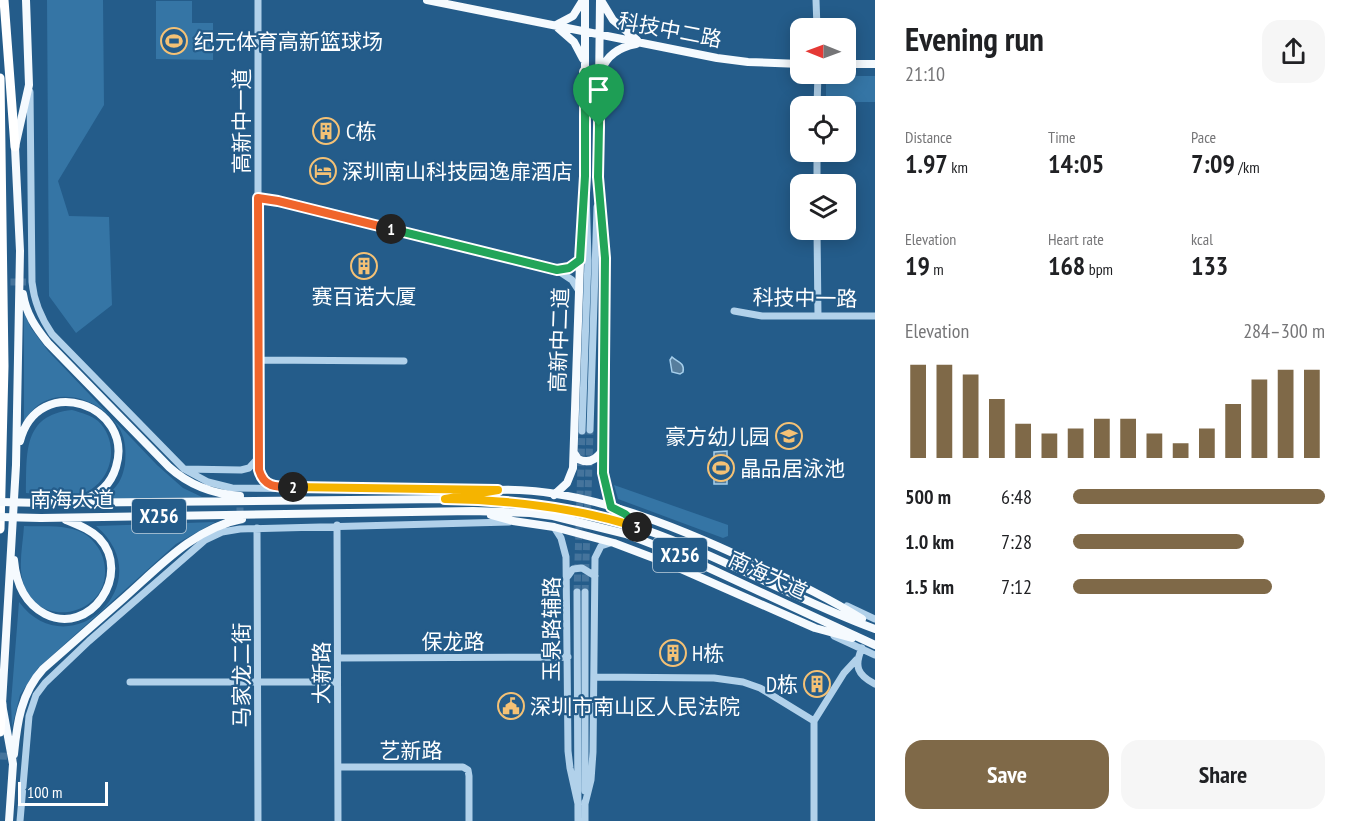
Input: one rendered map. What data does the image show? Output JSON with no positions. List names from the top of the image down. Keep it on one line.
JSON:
{"streets":{"main road":["科技中二路","高新中二道","南海大道","X256"],"street":["高新中一道","科技中一路","玉泉路辅路","保龙路","大新路","马家龙二街","艺新路"]},"crossings":[["科技中二路","高新中二道"],["玉泉路辅路","保龙路"],["保龙路","大新路"],["大新路","艺新路"]],"places":{"sports":["纪元体育高新篮球场","晶品居泳池"],"building":["C栋","赛百诺大厦","H栋","D栋"],"hotel":["深圳南山科技园逸扉酒店"],"school or university":["豪方幼儿园"],"public building":["深圳市南山区人民法院"]},"scale_bar":"100 m","north":"left","page":{"heading":["Evening run","21:10"],"stats":[["Distance","1.97 km"],["Time","14:05"],["Pace","7:09 /km"],["Elevation","19 m"],["Heart rate","168 bpm"],["kcal","133"]],"pins":["1","2","3"],"chart":["Elevation","284–300 m"],"list":[{"name":"500 m","note":"6:48"},{"name":"1.0 km","note":"7:28"},{"name":"1.5 km","note":"7:12"}],"buttons":["Save","Share"],"scale":"100 m"}}
